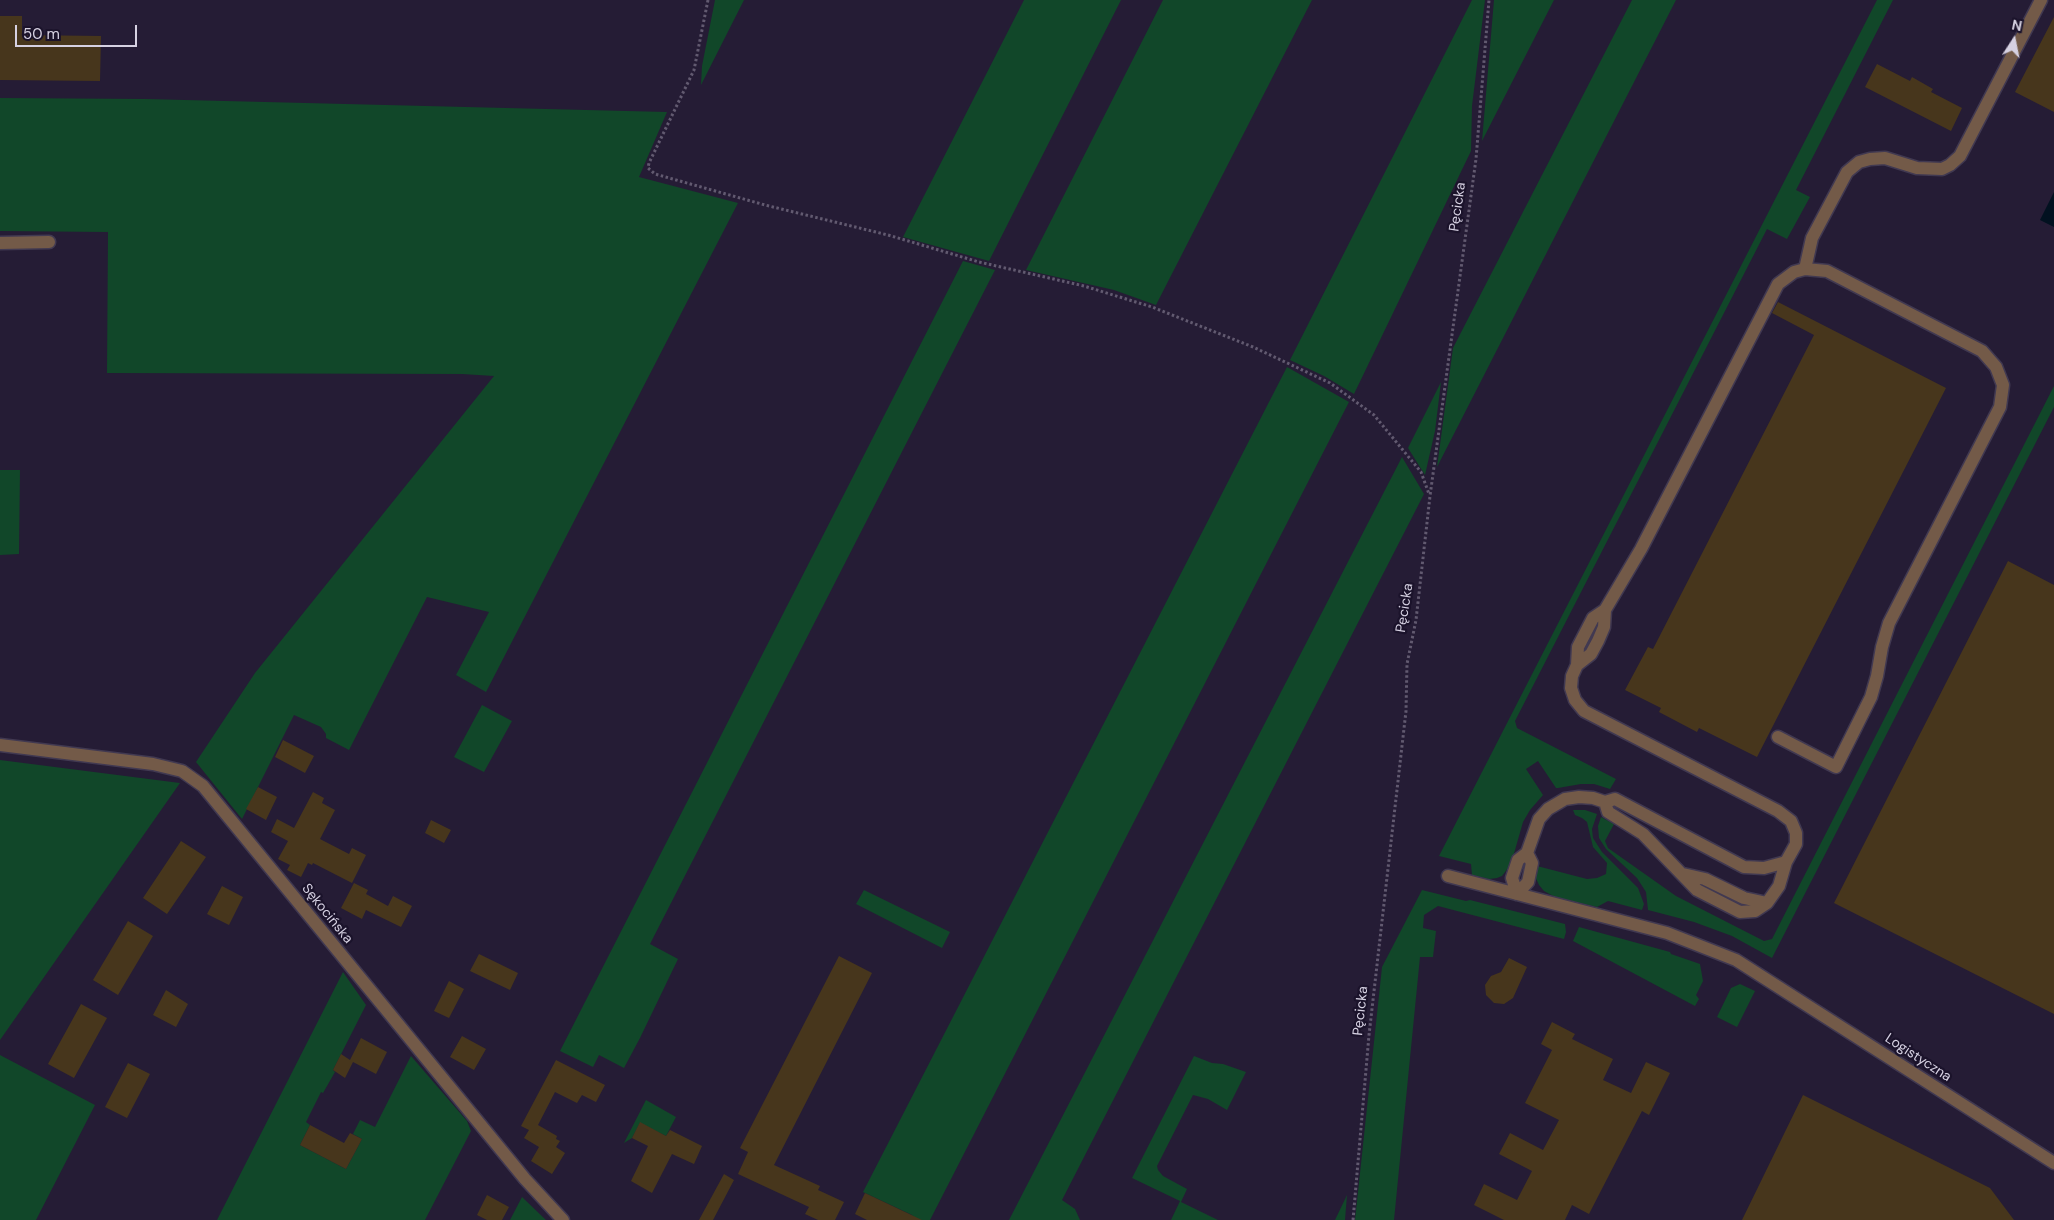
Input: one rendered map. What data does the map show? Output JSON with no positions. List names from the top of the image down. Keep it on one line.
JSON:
{"streets":{"street":["Sękocińska","Logistyczna"],"path":["Pęcicka"]},"scale_bar":"50 m","north":"top"}
